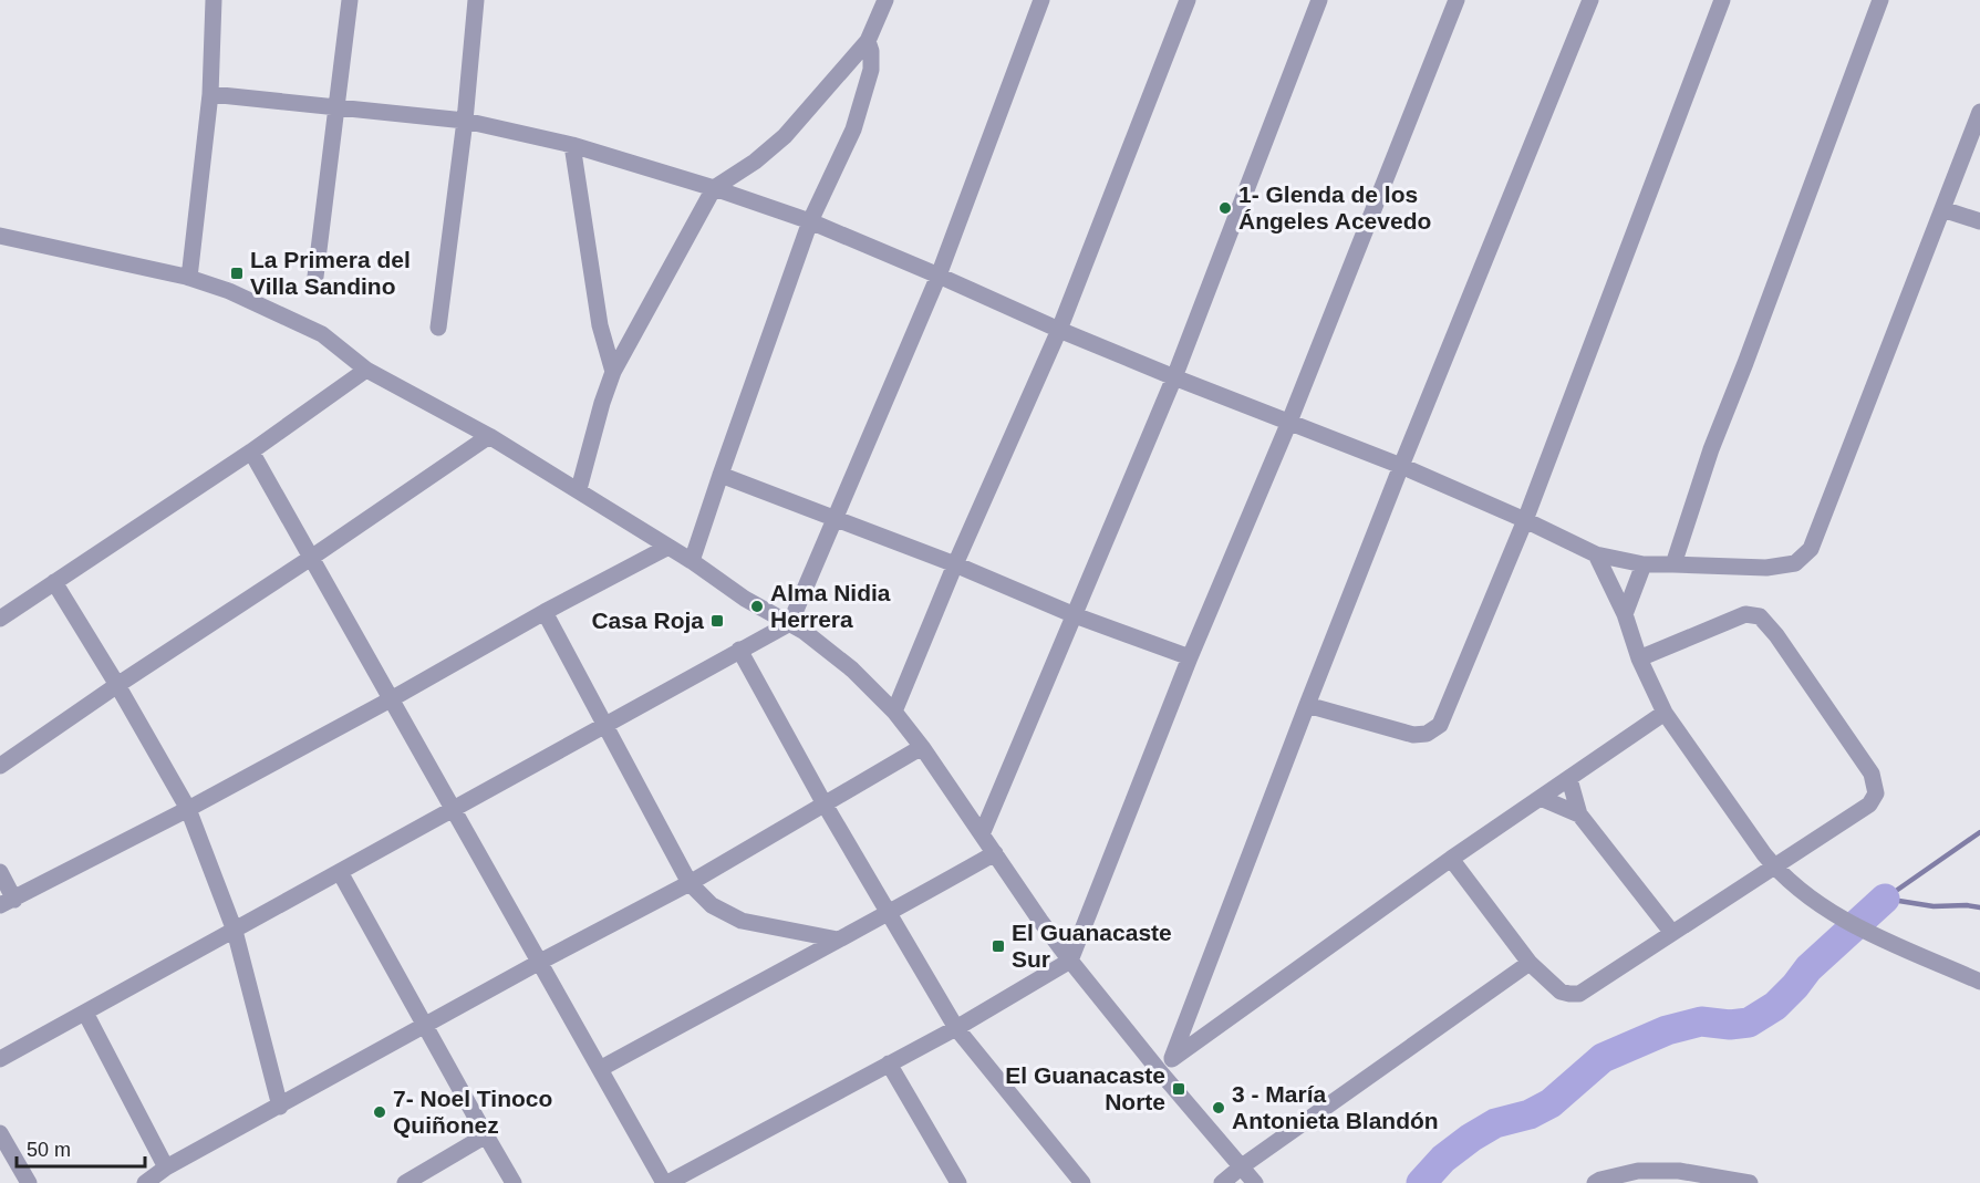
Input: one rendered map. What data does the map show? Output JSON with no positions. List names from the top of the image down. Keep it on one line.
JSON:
{"places":{"other":["1- Glenda de los Ángeles Acevedo","Alma Nidia Herrera","3 - María Antonieta Blandón","7- Noel Tinoco Quiñonez"],"transit":["La Primera del Villa Sandino","Casa Roja","El Guanacaste Sur","El Guanacaste Norte"]},"scale_bar":"50 m"}
